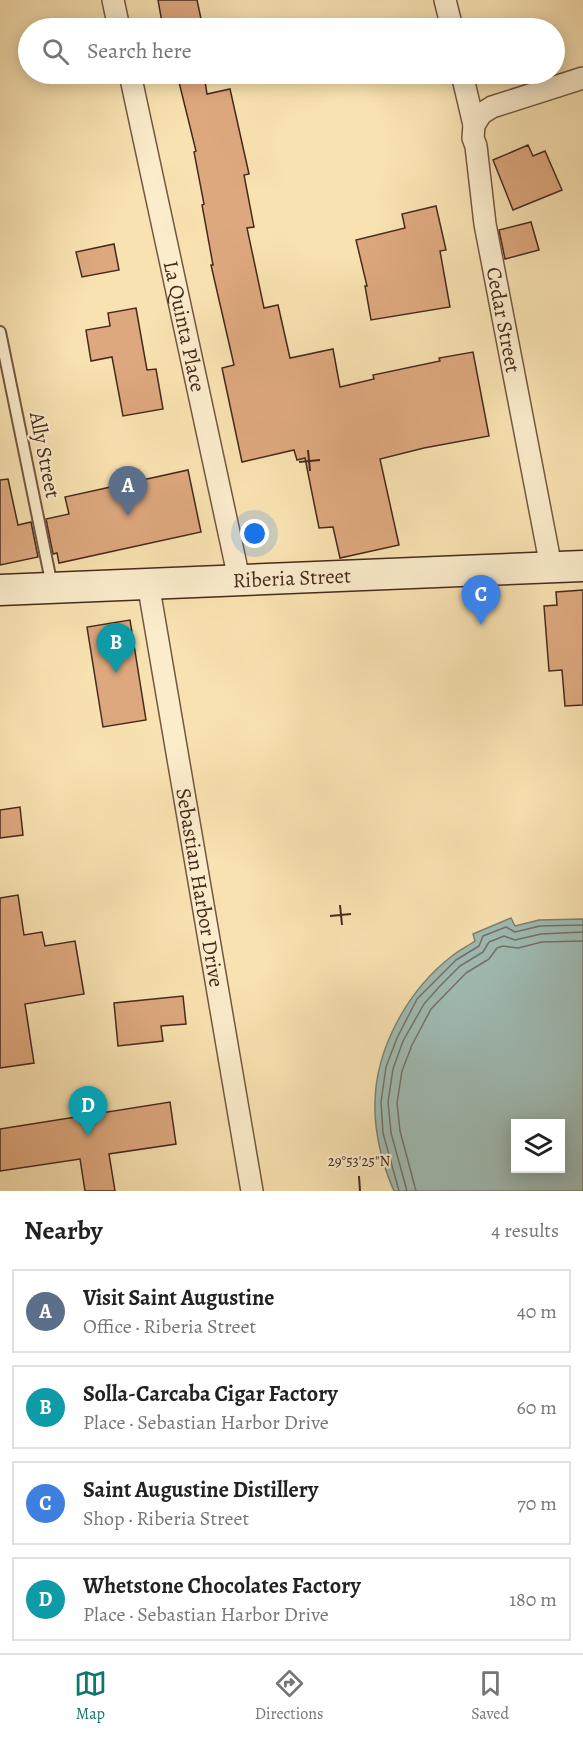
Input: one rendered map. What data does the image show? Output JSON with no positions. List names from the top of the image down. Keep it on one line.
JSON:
{"streets":{"street":["Cedar Street","La Quinta Place","Riberia Street","Sebastian Harbor Drive"],"lane":["Ally Street"]},"crossings":[["Cedar Street","Riberia Street"],["La Quinta Place","Riberia Street"],["Ally Street","Riberia Street"],["Riberia Street","Sebastian Harbor Drive"]],"page":{"search":"Search here","pins":["A","C","B","D"],"heading":["Nearby","4 results"],"list":[{"mark":"A","name":"Visit Saint Augustine","note":"Office · Riberia Street","value":"40 m"},{"mark":"B","name":"Solla-Carcaba Cigar Factory","note":"Place · Sebastian Harbor Drive","value":"60 m"},{"mark":"C","name":"Saint Augustine Distillery","note":"Shop · Riberia Street","value":"70 m"},{"mark":"D","name":"Whetstone Chocolates Factory","note":"Place · Sebastian Harbor Drive","value":"180 m"}],"nav":["Map","Directions","Saved"]},"coordinates":["29°53'25\"N"]}
